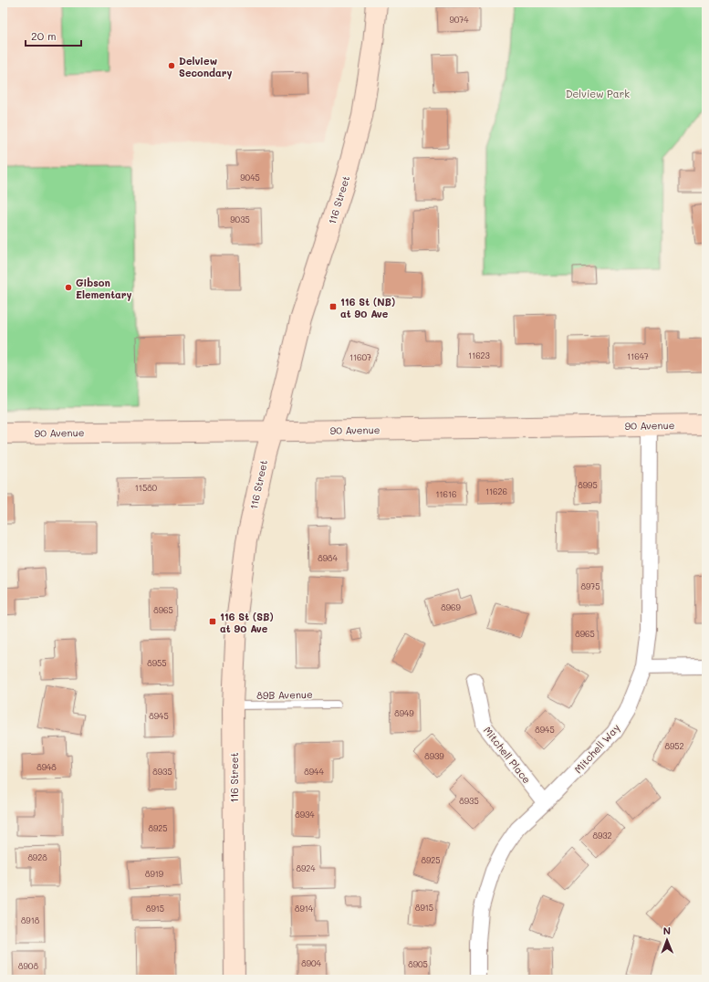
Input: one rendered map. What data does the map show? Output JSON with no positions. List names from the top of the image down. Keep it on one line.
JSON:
{"streets":{"street":["116 Street","90 Avenue","Mitchell Way","Mitchell Place"],"lane":["89B Avenue"]},"crossings":[["116 Street","90 Avenue"],["116 Street","89B Avenue"],["90 Avenue","Mitchell Way"],["Mitchell Way","Mitchell Place"]],"parks":["Delview Park"],"places":{"other":["Delview Secondary","Gibson Elementary"],"transit":["116 St (NB) at 90 Ave","116 St (SB) at 90 Ave"]},"house_numbers":["9074","9045","9035","11623","11647","11607","8995","11580","11626","11616","8984","8975","8969","8965","8965","8955","8949","8945","8945","8952","8939","8948","8935","8944","8935","8934","8925","8932","8928","8925","8924","8919","8915","8915","8914","8918","8904","8905","8908"],"scale_bar":"20 m","north":"top"}
